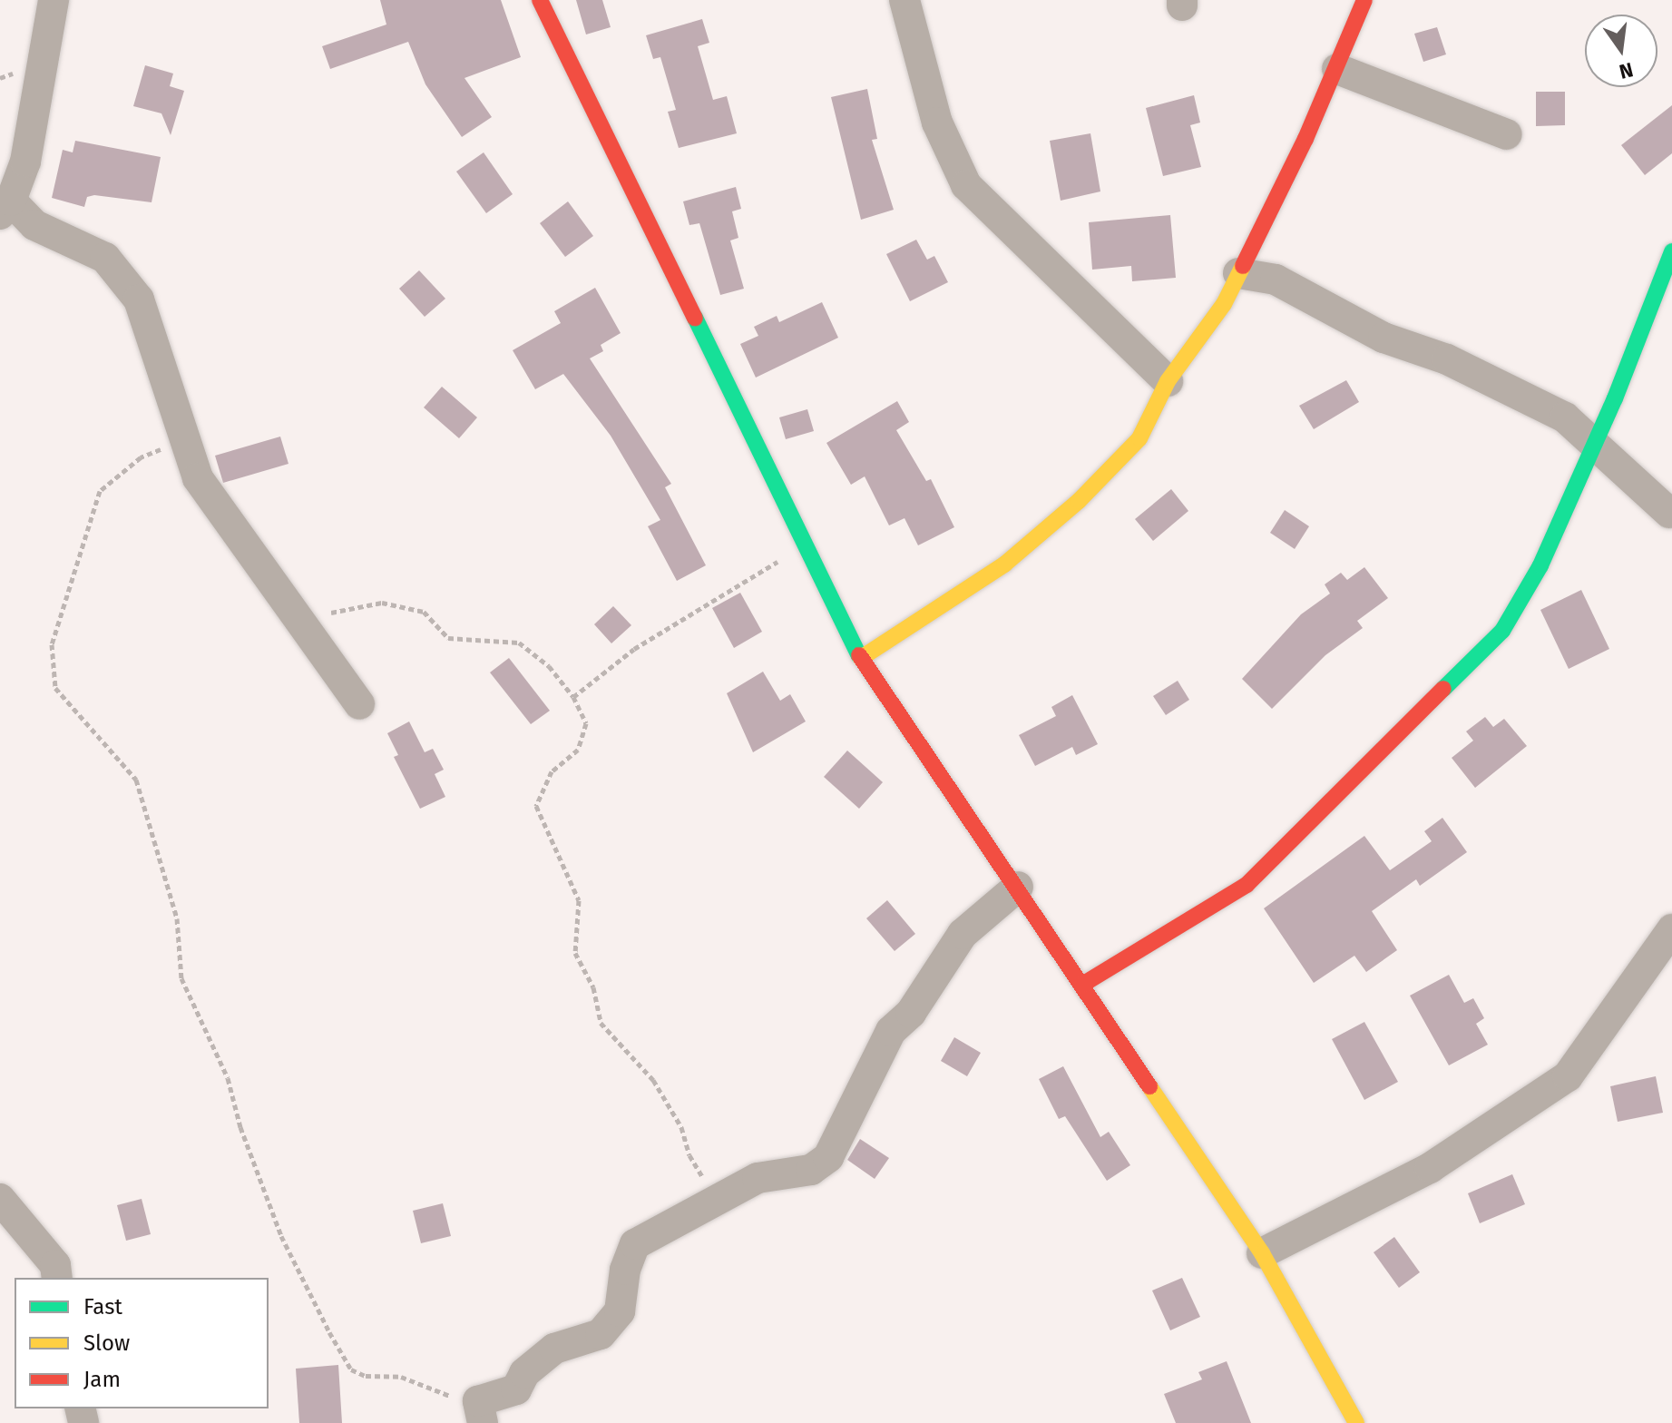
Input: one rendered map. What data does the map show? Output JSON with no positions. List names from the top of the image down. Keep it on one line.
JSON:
{"legend":["Fast","Slow","Jam"],"north":"bottom"}
